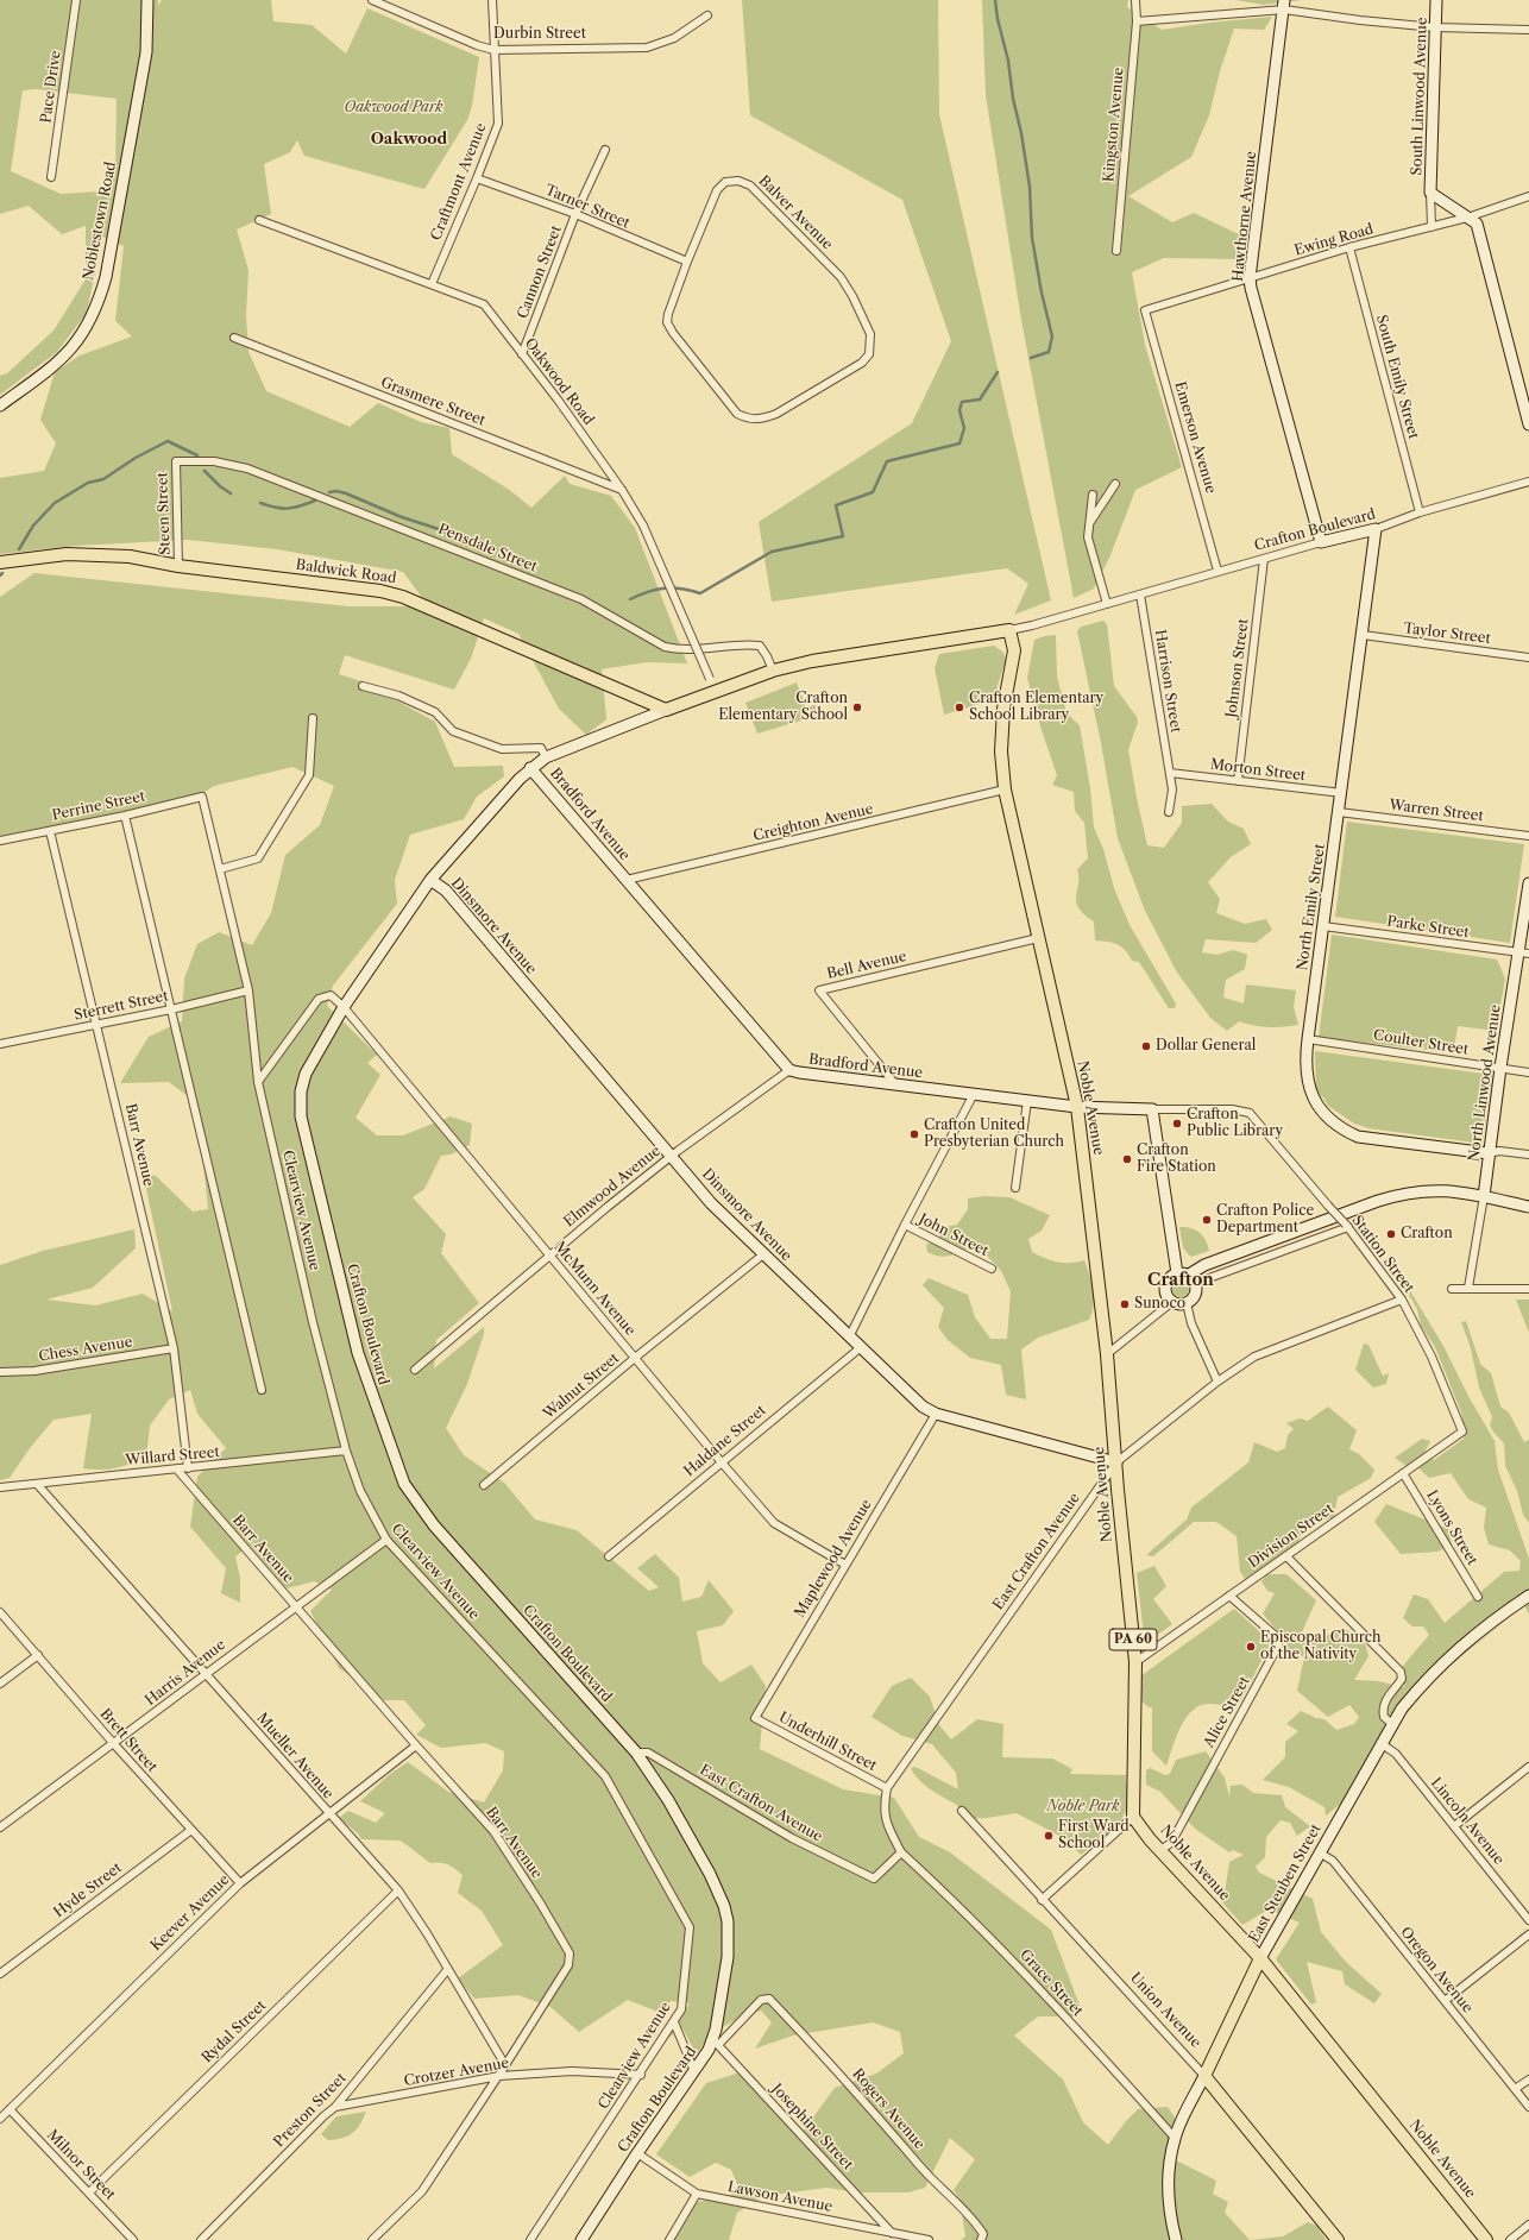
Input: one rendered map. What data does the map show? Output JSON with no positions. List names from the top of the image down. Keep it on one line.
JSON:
{"streets":{"main road":["South Linwood Avenue","Hawthorne Avenue","Noblestown Road","Crafton Boulevard","Baldwick Road","Bradford Avenue","North Emily Street","Dinsmore Avenue","North Linwood Avenue","Noble Avenue","PA 60","East Steuben Street","Union Avenue"],"street":["Durbin Street","Pace Drive","Kingston Avenue","Craftmont Avenue","Tarner Street","Balver Avenue","Ewing Road","Cannon Street","South Emily Street","Oakwood Road","Grasmere Street","Emerson Avenue","Steen Street","Pensdale Street","Taylor Street","Johnson Street","Harrison Street","Morton Street","Perrine Street","Warren Street","Creighton Avenue","Parke Street","Bell Avenue","Sterrett Street","Coulter Street","Barr Avenue","Elmwood Avenue","Clearview Avenue","John Street","Station Street","McMunn Avenue","Chess Avenue","Walnut Street","Haldane Street","Willard Street","Lyons Street","Division Street","East Crafton Avenue","Maplewood Avenue","Harris Avenue","Alice Street","Brett Street","Underhill Street","Mueller Avenue","Lincoln Avenue","Hyde Street","Keever Avenue","Oregon Avenue","Grace Street","Rydal Street","Crotzer Avenue","Rogers Avenue","Preston Street","Josephine Street","Milnor Street","Lawson Avenue"]},"crossings":[["Durbin Street","Craftmont Avenue"],["South Linwood Avenue","Ewing Road"],["Craftmont Avenue","Tarner Street"],["Craftmont Avenue","Oakwood Road"],["Tarner Street","Balver Avenue"],["Tarner Street","Cannon Street"],["Hawthorne Avenue","Ewing Road"],["Hawthorne Avenue","Crafton Boulevard"],["Ewing Road","South Emily Street"],["Ewing Road","Emerson Avenue"],["Cannon Street","Oakwood Road"],["South Emily Street","Crafton Boulevard"],["Oakwood Road","Grasmere Street"],["Emerson Avenue","Crafton Boulevard"],["Steen Street","Pensdale Street"],["Steen Street","Baldwick Road"],["Crafton Boulevard","Baldwick Road"],["Crafton Boulevard","Johnson Street"],["Crafton Boulevard","Harrison Street"],["Crafton Boulevard","Bradford Avenue"],["Crafton Boulevard","North Emily Street"],["Crafton Boulevard","Dinsmore Avenue"],["Crafton Boulevard","Noble Avenue"],["Crafton Boulevard","McMunn Avenue"],["Crafton Boulevard","East Crafton Avenue"],["Crafton Boulevard","Rogers Avenue"],["Crafton Boulevard","Josephine Street"],["Crafton Boulevard","Lawson Avenue"],["Taylor Street","North Emily Street"],["Johnson Street","Morton Street"],["Harrison Street","Morton Street"],["Morton Street","North Emily Street"],["Perrine Street","Barr Avenue"],["Perrine Street","Clearview Avenue"],["Warren Street","North Emily Street"],["Bradford Avenue","Creighton Avenue"],["Bradford Avenue","Bell Avenue"],["Bradford Avenue","Noble Avenue"],["Bradford Avenue","Elmwood Avenue"],["Bradford Avenue","Station Street"],["Creighton Avenue","Noble Avenue"],["North Emily Street","Parke Street"],["North Emily Street","Coulter Street"],["North Emily Street","North Linwood Avenue"],["Dinsmore Avenue","Noble Avenue"],["Dinsmore Avenue","Elmwood Avenue"],["Dinsmore Avenue","Walnut Street"],["Dinsmore Avenue","Haldane Street"],["Dinsmore Avenue","East Crafton Avenue"],["Dinsmore Avenue","Maplewood Avenue"],["Parke Street","North Linwood Avenue"],["Bell Avenue","Noble Avenue"],["Sterrett Street","Barr Avenue"],["Sterrett Street","Clearview Avenue"],["Coulter Street","North Linwood Avenue"],["Noble Avenue","Division Street"],["Noble Avenue","East Crafton Avenue"],["Noble Avenue","Alice Street"],["Noble Avenue","East Steuben Street"],["Barr Avenue","Chess Avenue"],["Barr Avenue","Willard Street"],["Barr Avenue","Harris Avenue"],["Barr Avenue","Mueller Avenue"],["Barr Avenue","Keever Avenue"],["Barr Avenue","Crotzer Avenue"],["Elmwood Avenue","McMunn Avenue"],["Clearview Avenue","Willard Street"],["Clearview Avenue","Harris Avenue"],["Clearview Avenue","Crotzer Avenue"],["Station Street","Division Street"],["Station Street","East Crafton Avenue"],["McMunn Avenue","Walnut Street"],["McMunn Avenue","Haldane Street"],["McMunn Avenue","Maplewood Avenue"],["Willard Street","Mueller Avenue"],["Lyons Street","Division Street"],["Division Street","Alice Street"],["East Crafton Avenue","Underhill Street"],["East Crafton Avenue","Grace Street"],["Maplewood Avenue","Underhill Street"],["Harris Avenue","Brett Street"],["Harris Avenue","Mueller Avenue"],["Brett Street","Hyde Street"],["Brett Street","Keever Avenue"],["Mueller Avenue","Keever Avenue"],["Mueller Avenue","Rydal Street"],["Mueller Avenue","Preston Street"],["Lincoln Avenue","East Steuben Street"],["East Steuben Street","Oregon Avenue"],["East Steuben Street","Grace Street"],["East Steuben Street","Union Avenue"],["Keever Avenue","Milnor Street"],["Rydal Street","Milnor Street"],["Crotzer Avenue","Preston Street"],["Rogers Avenue","Josephine Street"],["Josephine Street","Lawson Avenue"]],"districts":["Oakwood","Crafton"],"parks":["Oakwood Park","Noble Park"],"places":["Crafton Elementary School","Crafton Elementary School Library","Dollar General","Crafton Public Library","Crafton United Presbyterian Church","Crafton Fire Station","Crafton Police Department","Crafton","Sunoco","Episcopal Church of the Nativity","First Ward School"]}
